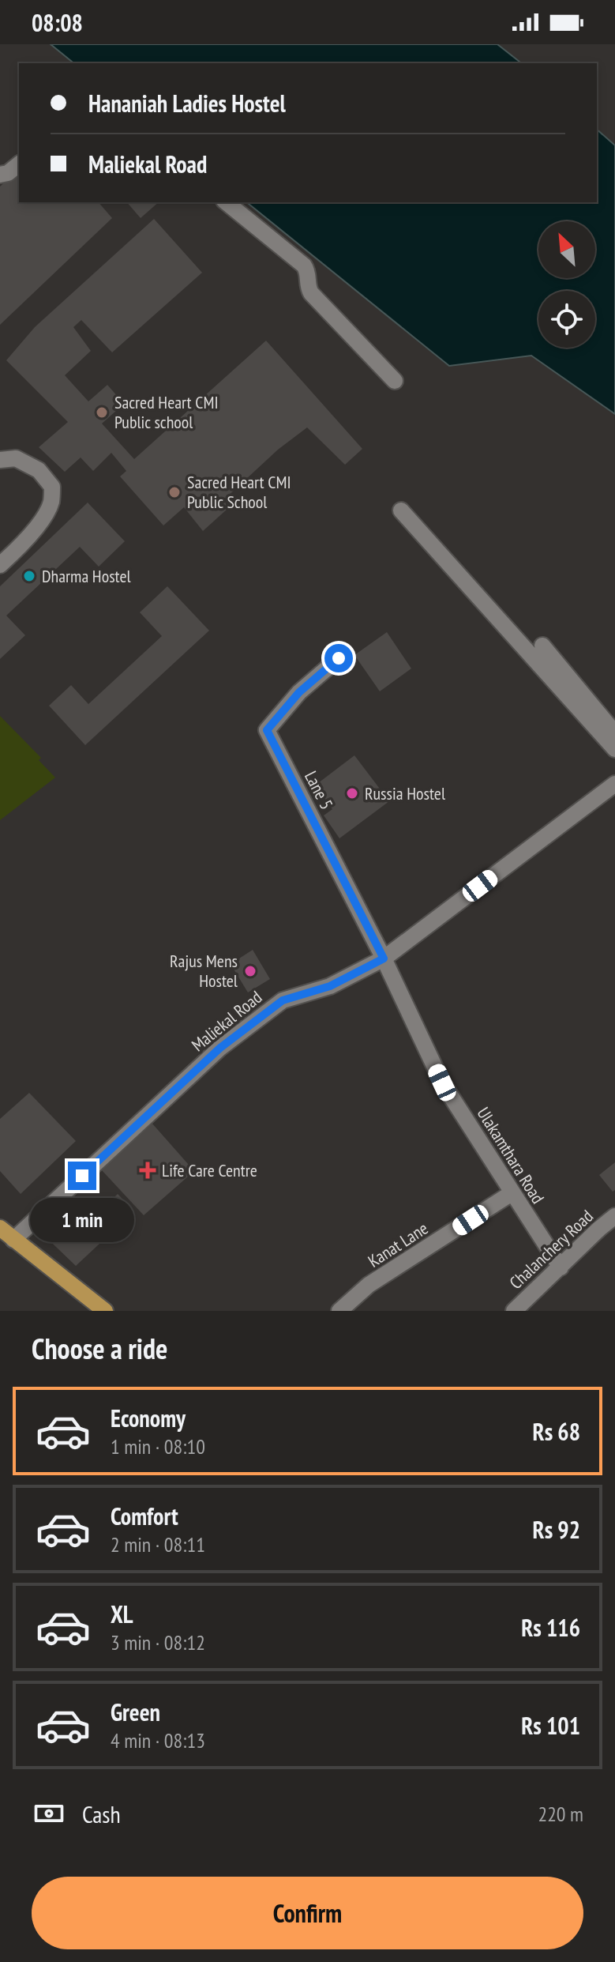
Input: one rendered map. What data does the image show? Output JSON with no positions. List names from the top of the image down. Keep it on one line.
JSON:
{"streets":{"street":["Lane 5","Maliekal Road","Ulakamthara Road","Kanat Lane","Chalanchery Road"]},"crossings":[["Lane 5","Maliekal Road"],["Lane 5","Ulakamthara Road"],["Maliekal Road","Ulakamthara Road"],["Ulakamthara Road","Kanat Lane"],["Ulakamthara Road","Chalanchery Road"]],"places":{"other":["Sacred Heart CMI Public school","Sacred Heart CMI Public School","Dharma Hostel","Russia Hostel","Rajus Mens Hostel"],"health":["Life Care Centre"]},"north":"top left","page":{"status":"08:08","banner":["Hananiah Ladies Hostel","Maliekal Road"],"bubble":"1 min","heading":"Choose a ride","list":[{"name":"Economy","note":"1 min · 08:10","value":"Rs 68"},{"name":"Comfort","note":"2 min · 08:11","value":"Rs 92"},{"name":"XL","note":"3 min · 08:12","value":"Rs 116"},{"name":"Green","note":"4 min · 08:13","value":"Rs 101"}],"pay":["Cash","220 m"],"buttons":"Confirm"}}
